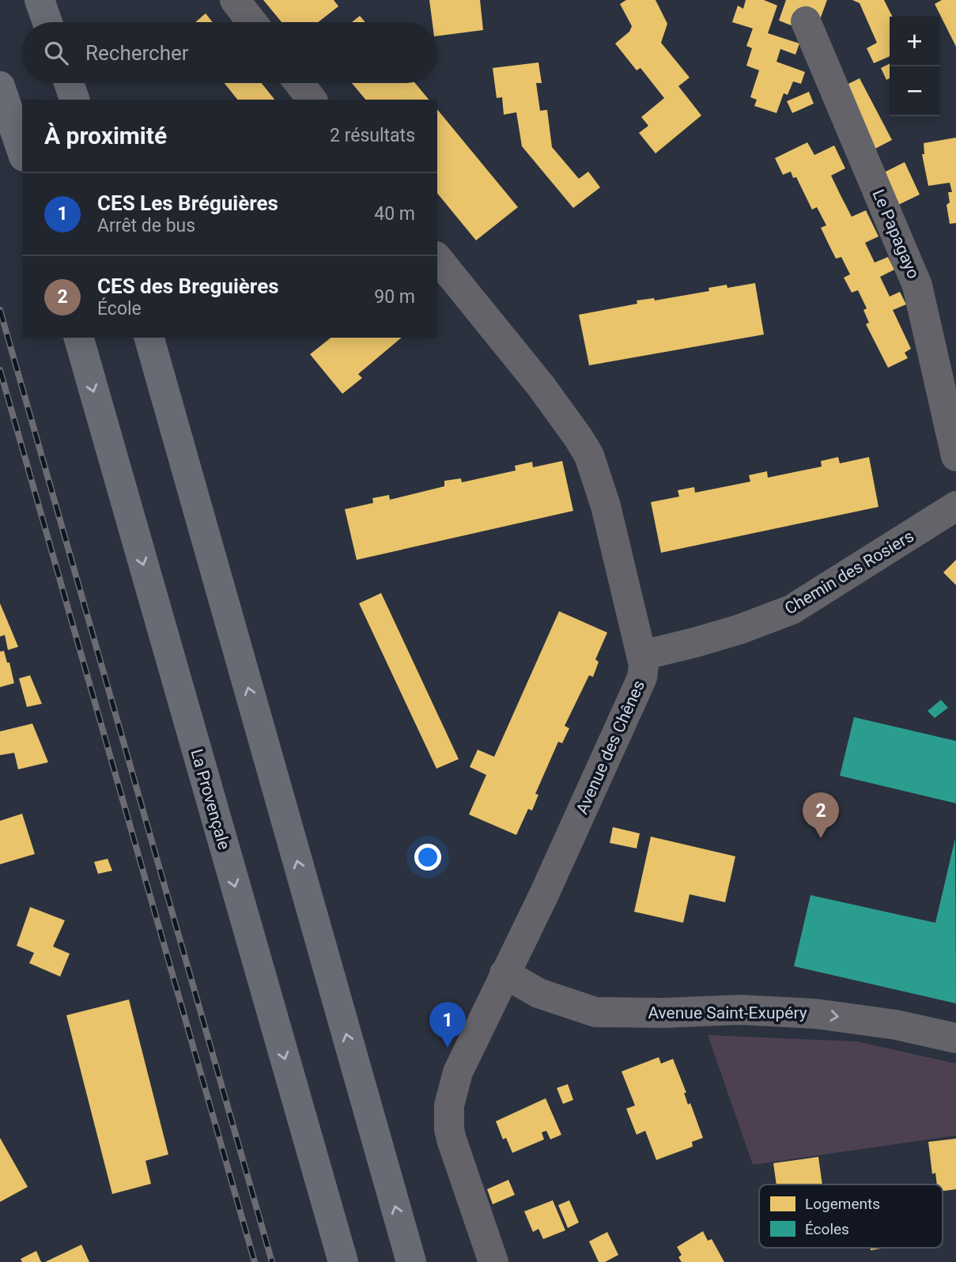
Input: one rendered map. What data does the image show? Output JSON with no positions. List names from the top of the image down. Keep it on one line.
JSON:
{"streets":{"highway":["La Provençale"],"street":["Le Papagayo","Chemin des Rosiers","Avenue des Chênes","Avenue Saint-Exupéry"]},"crossings":[["Chemin des Rosiers","Avenue des Chênes"],["Avenue des Chênes","Avenue Saint-Exupéry"]],"one_way":["Avenue Saint-Exupéry"],"legend":["Logements","Écoles"],"page":{"map_buttons":["+","−"],"search":"Rechercher","heading":["À proximité","2 résultats"],"list":[{"mark":"1","name":"CES Les Bréguières","note":"Arrêt de bus","value":"40 m"},{"mark":"2","name":"CES des Breguières","note":"École","value":"90 m"}],"pins":["2","1"]}}
